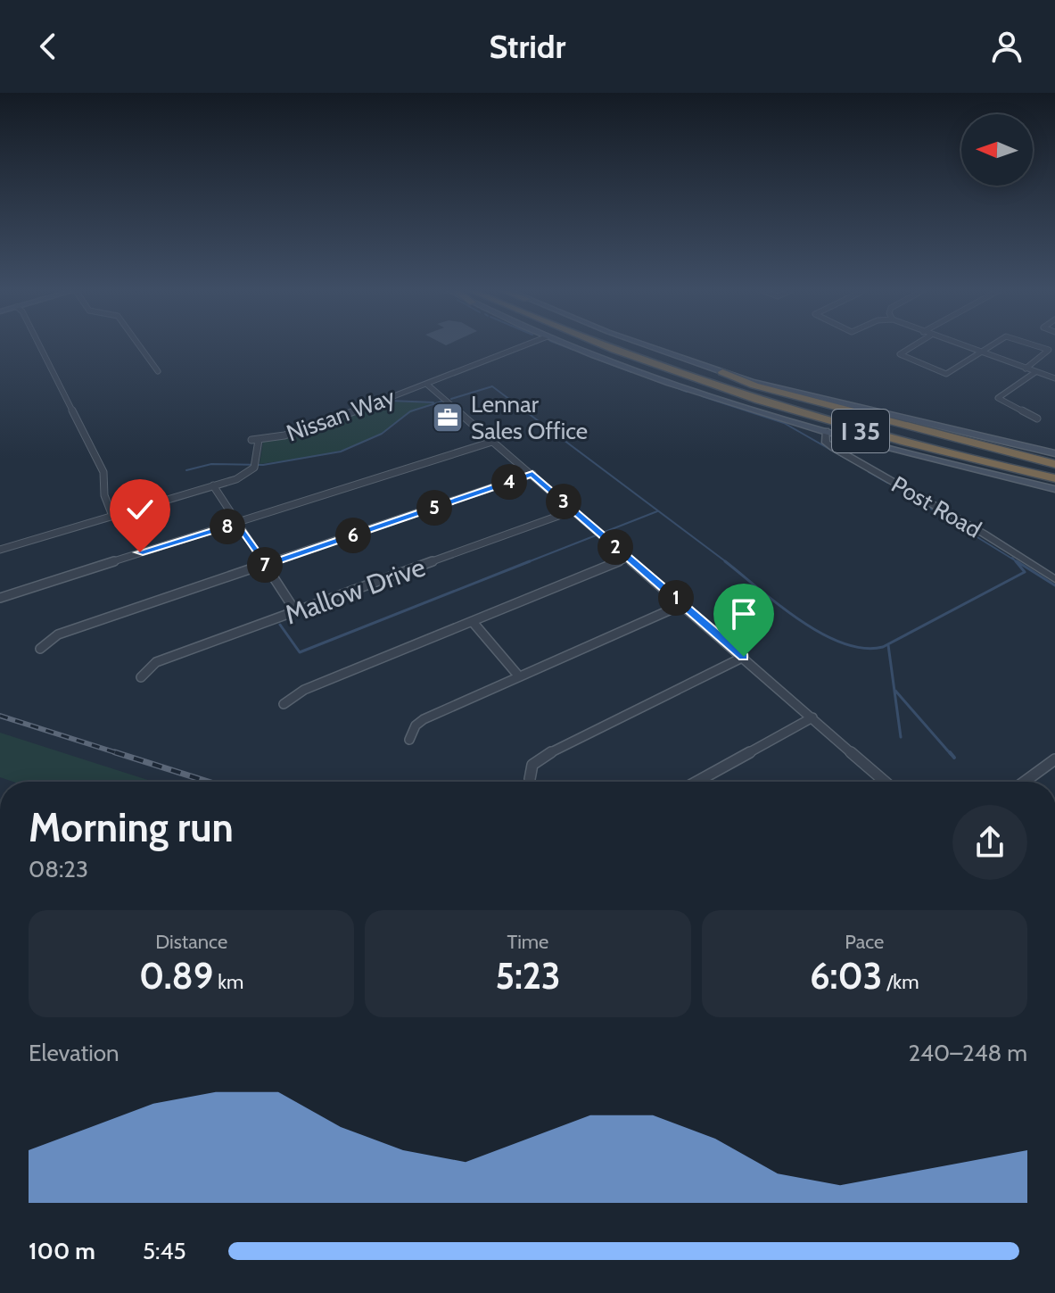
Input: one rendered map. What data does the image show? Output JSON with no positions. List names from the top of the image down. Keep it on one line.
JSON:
{"streets":{"highway":["I 35"],"street":["Nissan Way","Post Road","Mallow Drive"]},"places":{"office":["Lennar Sales Office"]},"north":"left","page":{"header":"Stridr","pins":["4","3","5","8","6","2","7","1"],"heading":["Morning run","08:23"],"stats":[["Distance","0.89 km"],["Time","5:23"],["Pace","6:03 /km"]],"chart":["Elevation","240–248 m"],"list":[{"name":"100 m","note":"5:45"}]}}
